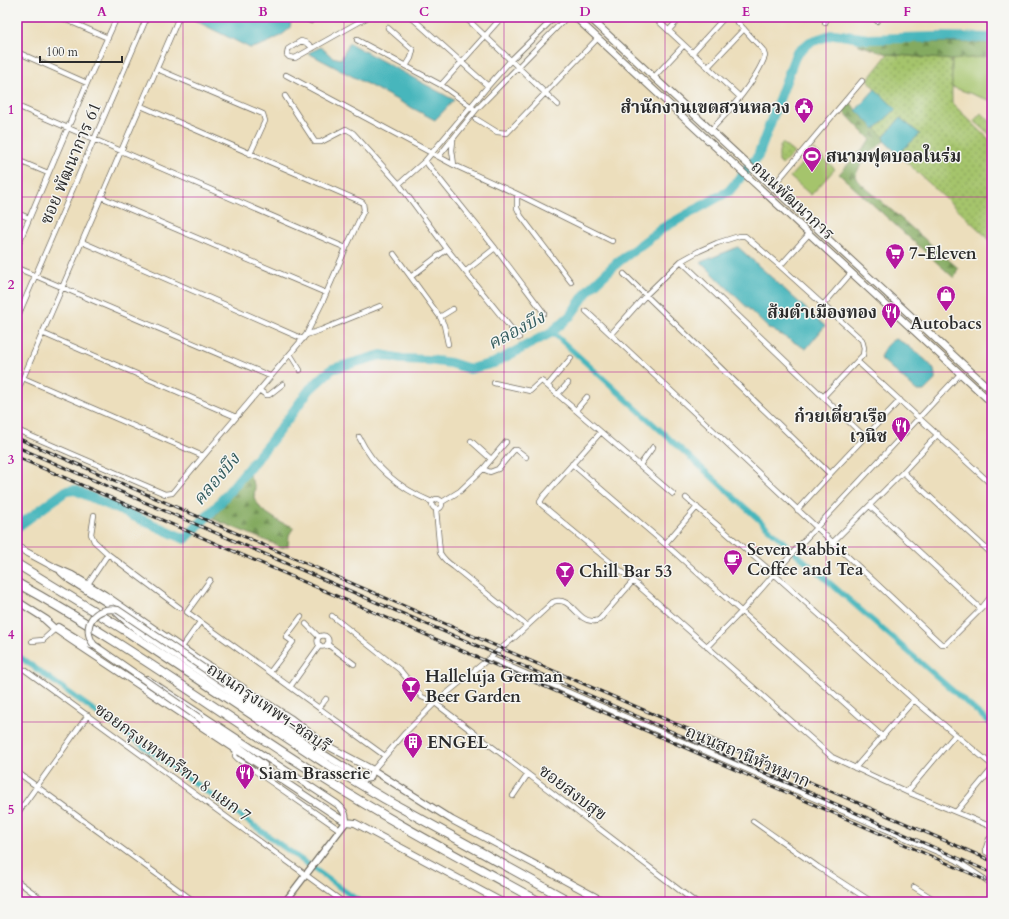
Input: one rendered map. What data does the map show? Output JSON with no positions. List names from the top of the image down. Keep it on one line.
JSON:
{"streets":{"highway":["ถนนกรุงเทพฯ-ชลบุรี"],"main road":["ถนนพัฒนาการ"],"street":["ซอย พัฒนาการ 61","ถนนสถานีหัวหมาก","ซอยกรุงเทพกรีฑา 8 แยก 7","ซอยสงบสุข"]},"water":["คลองบึง"],"places":{"public building":["สำนักงานเขตสวนหลวง"],"sports":["สนามฟุตบอลในร่ม"],"supermarket":["7-Eleven"],"shop":["Autobacs"],"restaurant":["ส้มตำเมืองทอง","ก๋วยเตี๋ยวเรือ เวนิช","Siam Brasserie"],"cafe":["Seven Rabbit Coffee and Tea"],"bar":["Chill Bar 53","Halleluja German Beer Garden"],"building":["ENGEL"]},"scale_bar":"100 m","grid":{"columns":["A","B","C","D","E","F"],"rows":["1","2","3","4","5"]}}
